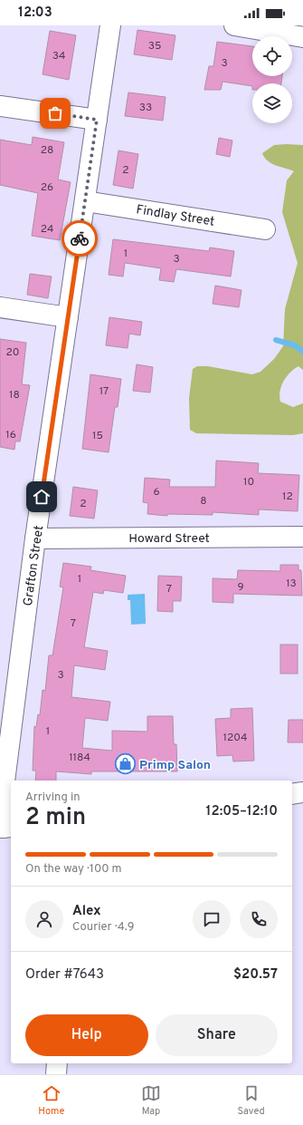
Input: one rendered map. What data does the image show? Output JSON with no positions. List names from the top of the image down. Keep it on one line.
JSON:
{"streets":{"street":["Findlay Street","Howard Street","Grafton Street"]},"crossings":[["Findlay Street","Grafton Street"],["Howard Street","Grafton Street"]],"places":{"shop":["Primp Salon"]},"house_numbers":["35","34","3","33","28","2","26","24","1","3","20","17","18","16","15","10","6","12","8","2","1","13","9","7","7","3","1","1204","1184"],"page":{"status":"12:03","heading":["2 min","Arriving in","12:05–12:10"],"panel":["Alex","Courier · 4.9","Order #7643","$20.57"],"bar":"On the way · 100 m","buttons":["Help","Share"],"tabs":["Home","Map","Saved"]}}
